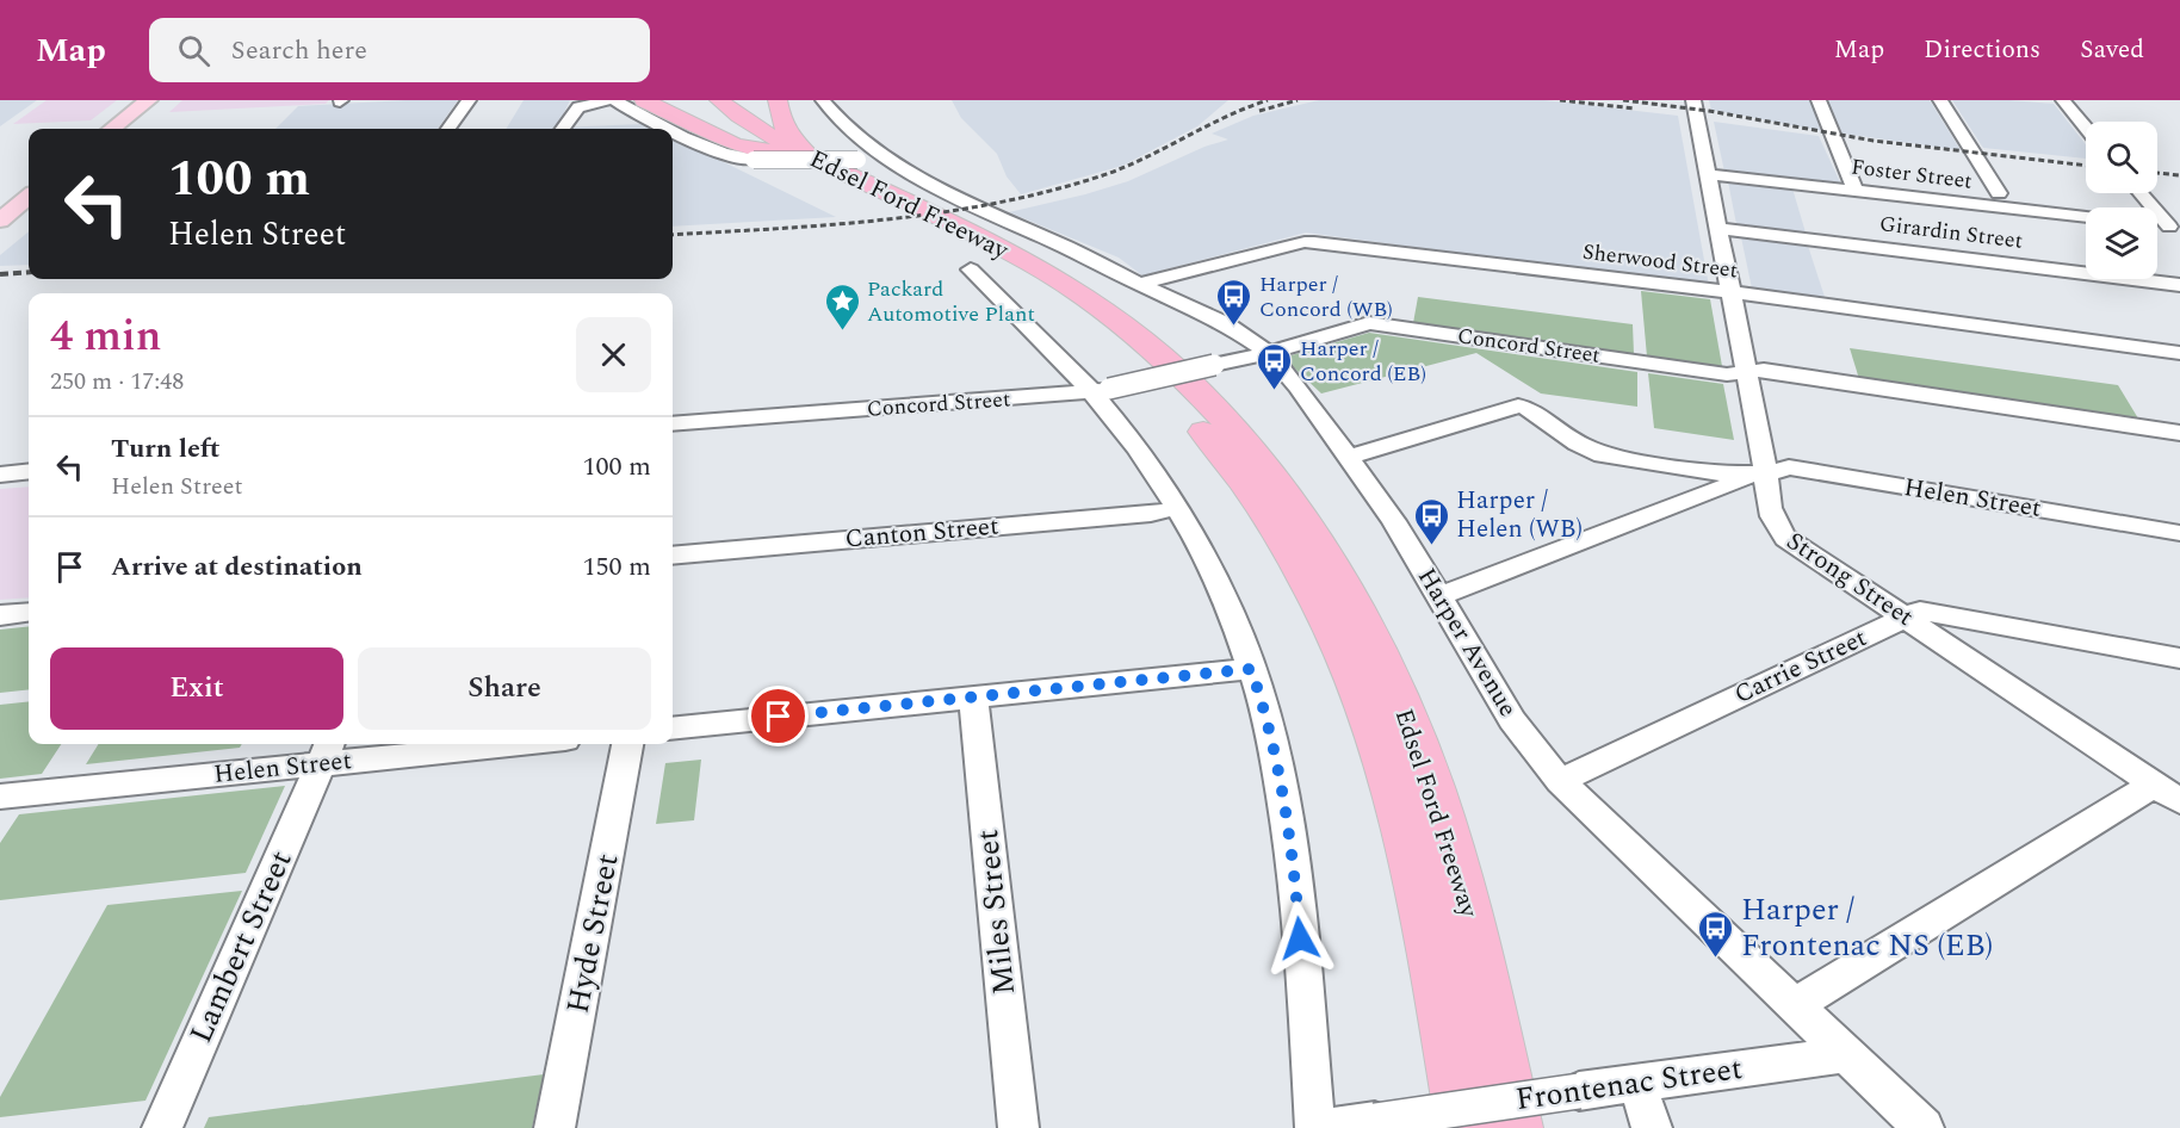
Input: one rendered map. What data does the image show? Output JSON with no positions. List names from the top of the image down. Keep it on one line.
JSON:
{"streets":{"highway":["Edsel Ford Freeway"],"street":["Foster Street","Girardin Street","Sherwood Street","Concord Street","Helen Street","Canton Street","Strong Street","Harper Avenue","Carrie Street","Miles Street","Hyde Street","Lambert Street","Frontenac Street"]},"crossings":[["Foster Street","Strong Street"],["Girardin Street","Strong Street"],["Sherwood Street","Strong Street"],["Sherwood Street","Harper Avenue"],["Concord Street","Strong Street"],["Concord Street","Harper Avenue"],["Helen Street","Strong Street"],["Helen Street","Harper Avenue"],["Helen Street","Lambert Street"],["Strong Street","Carrie Street"],["Harper Avenue","Carrie Street"],["Harper Avenue","Frontenac Street"]],"places":{"bus stop":["Harper / Concord (WB)","Harper / Concord (EB)","Harper / Helen (WB)","Harper / Frontenac NS (EB)"],"place":["Packard Automotive Plant"]},"page":{"header":"Map","search":"Search here","nav":["Map","Directions","Saved"],"turn":["100 m","Helen Street"],"heading":["4 min","250 m · 17:48"],"list":[{"name":"Turn left","note":"Helen Street","value":"100 m"},{"name":"Arrive at destination","value":"150 m"}],"buttons":["Exit","Share"]}}
